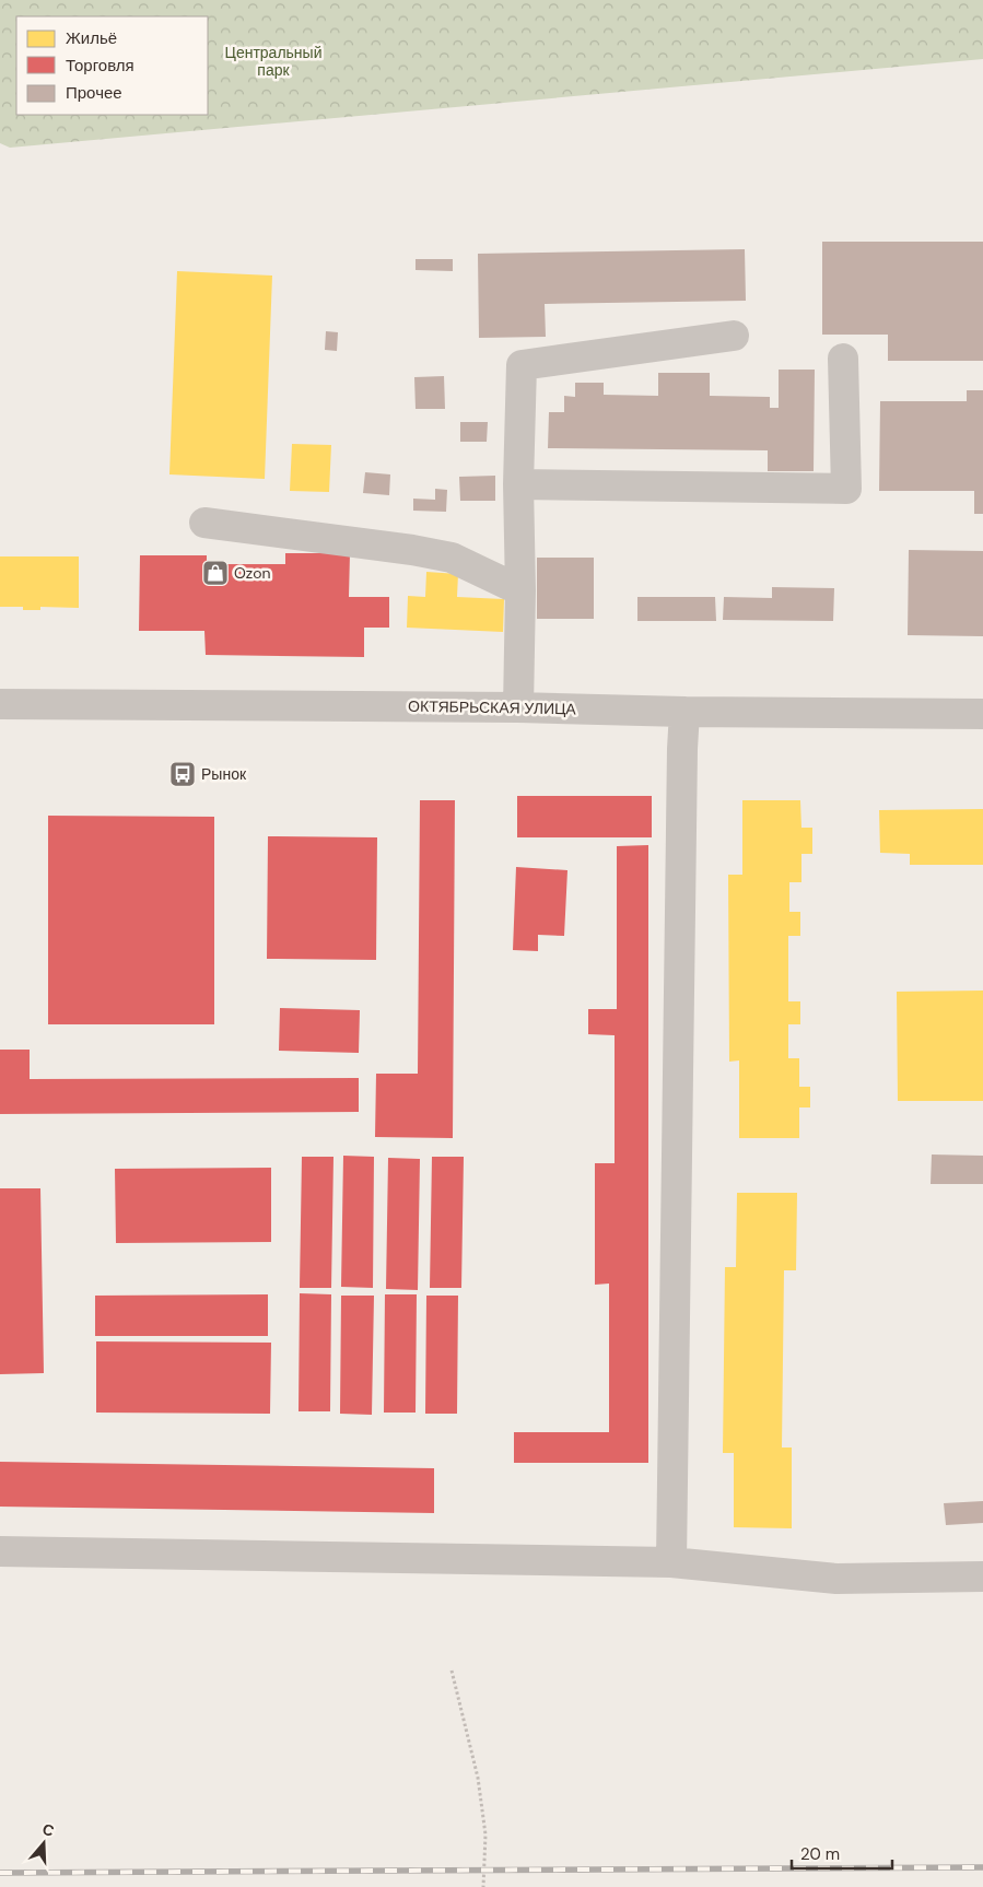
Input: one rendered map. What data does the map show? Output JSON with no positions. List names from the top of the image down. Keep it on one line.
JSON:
{"streets":{"street":["ОКТЯБРЬСКАЯ УЛИЦА"]},"parks":["Центральный парк"],"places":{"shop":["Ozon"],"bus stop":["Рынок"]},"legend":["Жильё","Торговля","Прочее"],"scale_bar":"20 m","north":"top"}
